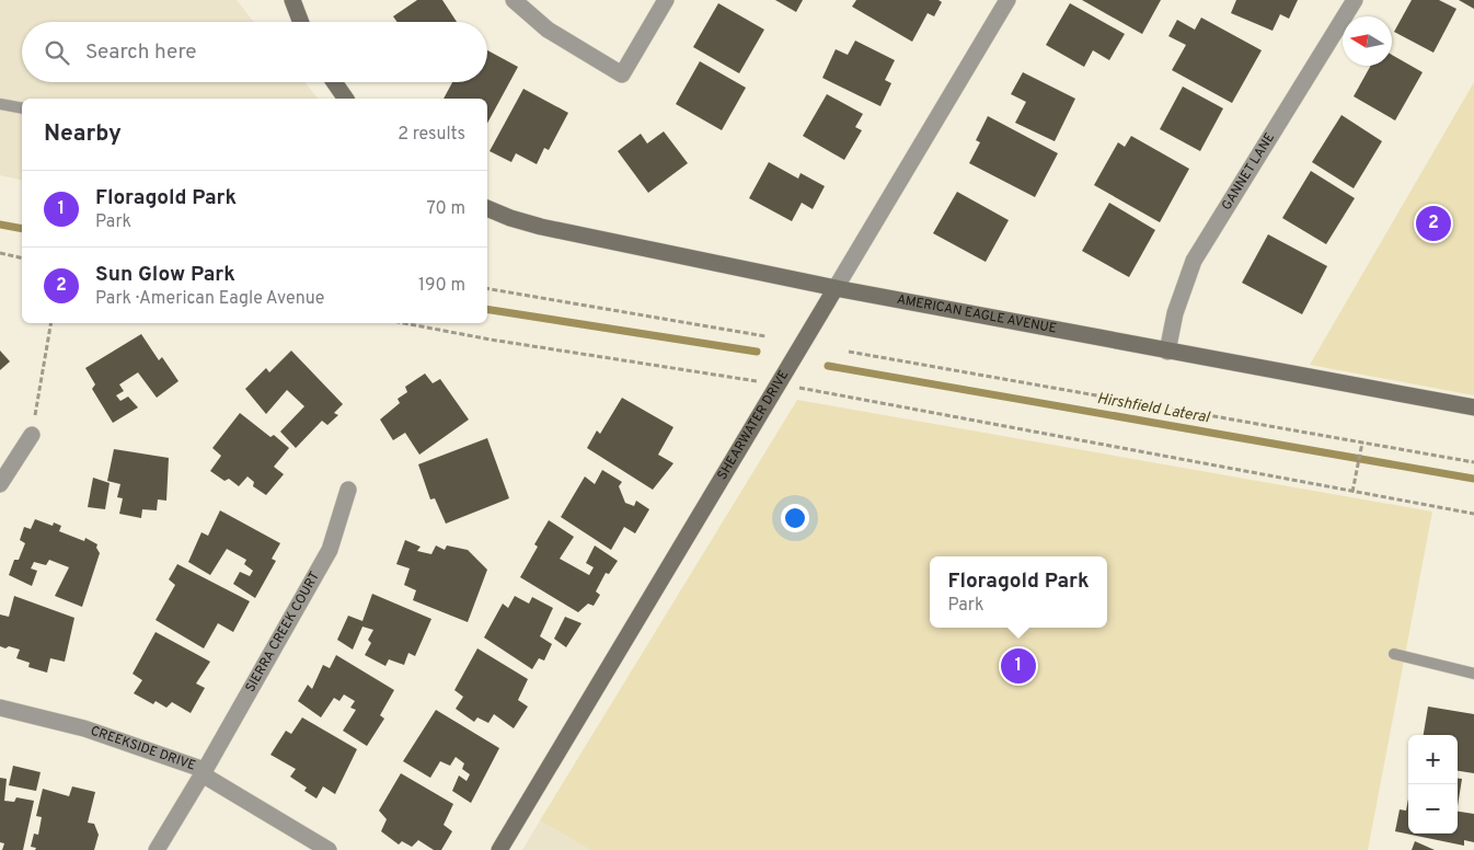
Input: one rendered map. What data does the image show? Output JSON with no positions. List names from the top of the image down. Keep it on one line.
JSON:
{"streets":{"street":["GANNET LANE","AMERICAN EAGLE AVENUE","SHEARWATER DRIVE","SIERRA CREEK COURT","CREEKSIDE DRIVE"]},"crossings":[["GANNET LANE","AMERICAN EAGLE AVENUE"],["AMERICAN EAGLE AVENUE","SHEARWATER DRIVE"],["SIERRA CREEK COURT","CREEKSIDE DRIVE"]],"water":["Hirshfield Lateral"],"north":"left","page":{"search":"Search here","heading":["Nearby","2 results"],"list":[{"mark":"1","name":"Floragold Park","note":"Park","value":"70 m"},{"mark":"2","name":"Sun Glow Park","note":"Park · American Eagle Avenue","value":"190 m"}],"pins":["2","1"],"popup":["Floragold Park","Park"],"map_buttons":["+","−"]}}
